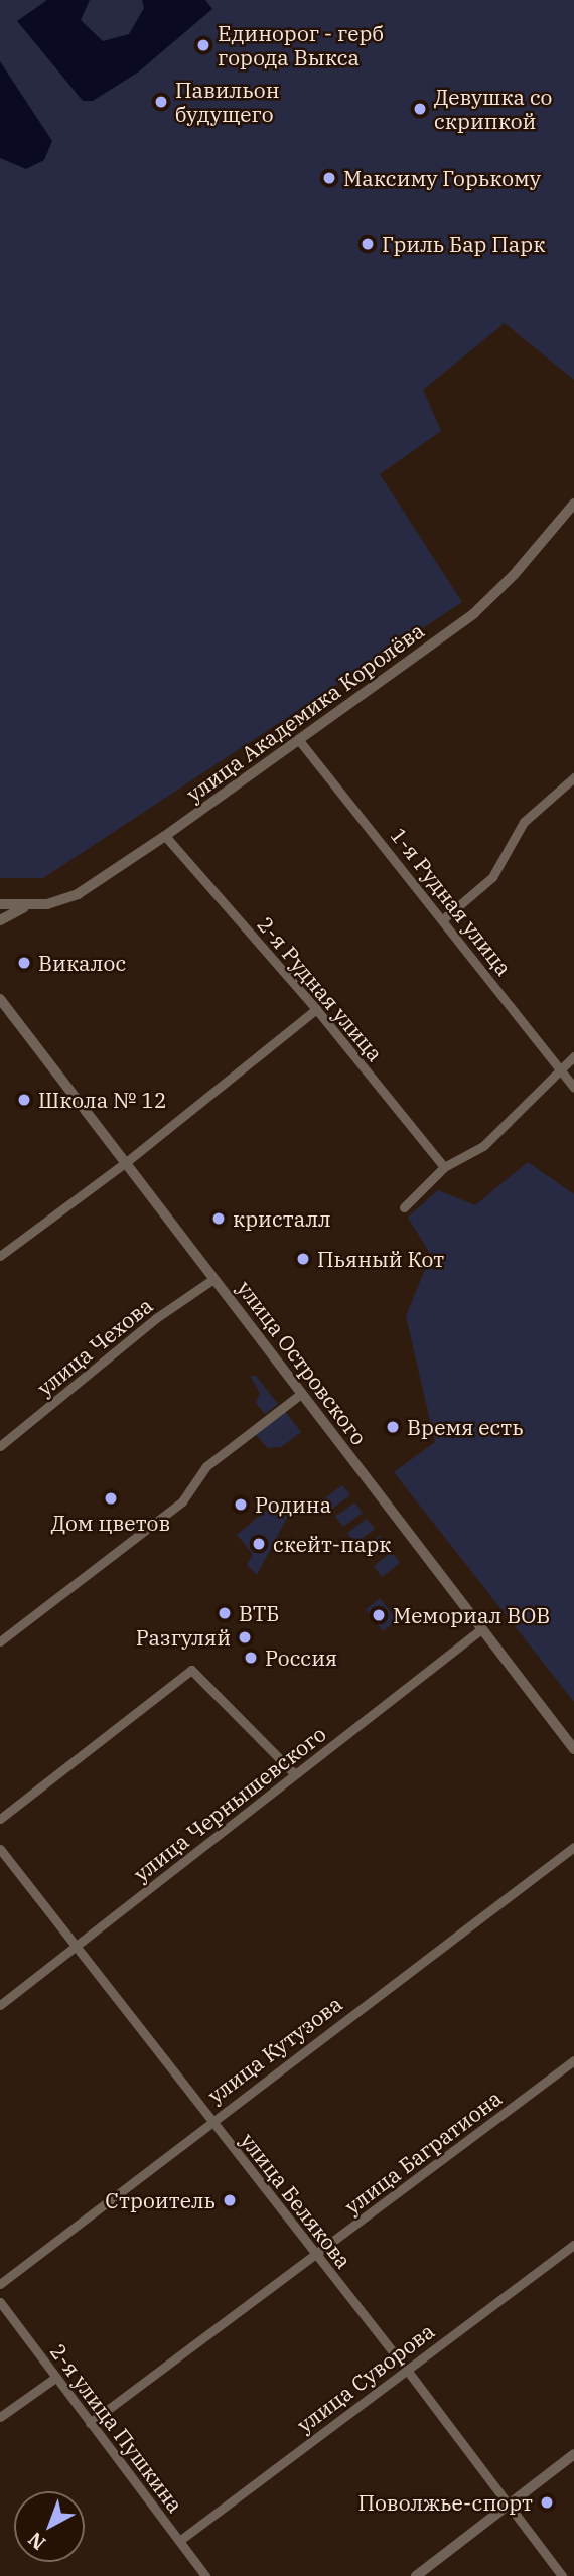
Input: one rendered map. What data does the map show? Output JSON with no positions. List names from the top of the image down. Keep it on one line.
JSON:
{"streets":{"street":["улица Академика Королёва","1-я Рудная улица","2-я Рудная улица","улица Чехова","улица Островского","улица Чернышевского","улица Кутузова","улица Багратиона","улица Белякова","улица Суворова","2-я улица Пушкина"]},"crossings":[["улица Академика Королёва","1-я Рудная улица"],["улица Академика Королёва","2-я Рудная улица"],["улица Чехова","улица Островского"],["улица Островского","улица Чернышевского"],["улица Чернышевского","улица Белякова"],["улица Кутузова","улица Белякова"],["улица Багратиона","улица Белякова"],["улица Багратиона","2-я улица Пушкина"],["улица Белякова","улица Суворова"],["улица Суворова","2-я улица Пушкина"]],"places":["Единорог - герб города Выкса","Павильон будущего","Девушка со скрипкой","Максиму Горькому","Гриль Бар Парк","Викалос","Школа № 12","кристалл","Пьяный Кот","Время есть","Дом цветов","Родина","скейт-парк","ВТБ","Мемориал ВОВ","Разгуляй","Россия","Строитель","Поволжье-спорт"],"north":"bottom left"}
